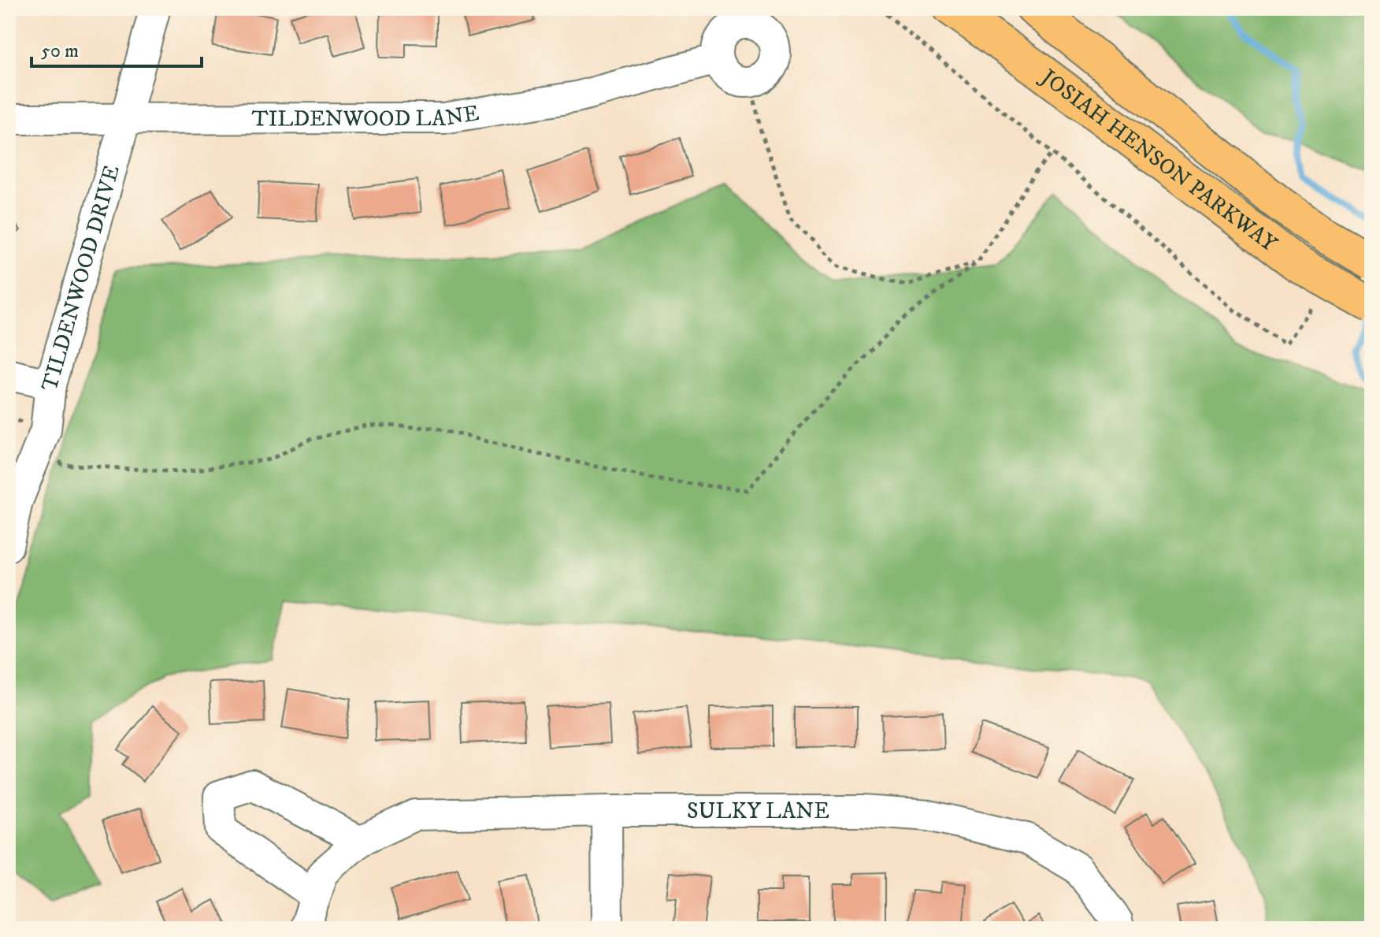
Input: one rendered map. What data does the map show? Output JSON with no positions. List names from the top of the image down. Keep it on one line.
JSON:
{"streets":{"main road":["JOSIAH HENSON PARKWAY"],"street":["TILDENWOOD LANE","TILDENWOOD DRIVE","SULKY LANE"]},"crossings":[["TILDENWOOD LANE","TILDENWOOD DRIVE"]],"scale_bar":"50 m"}
